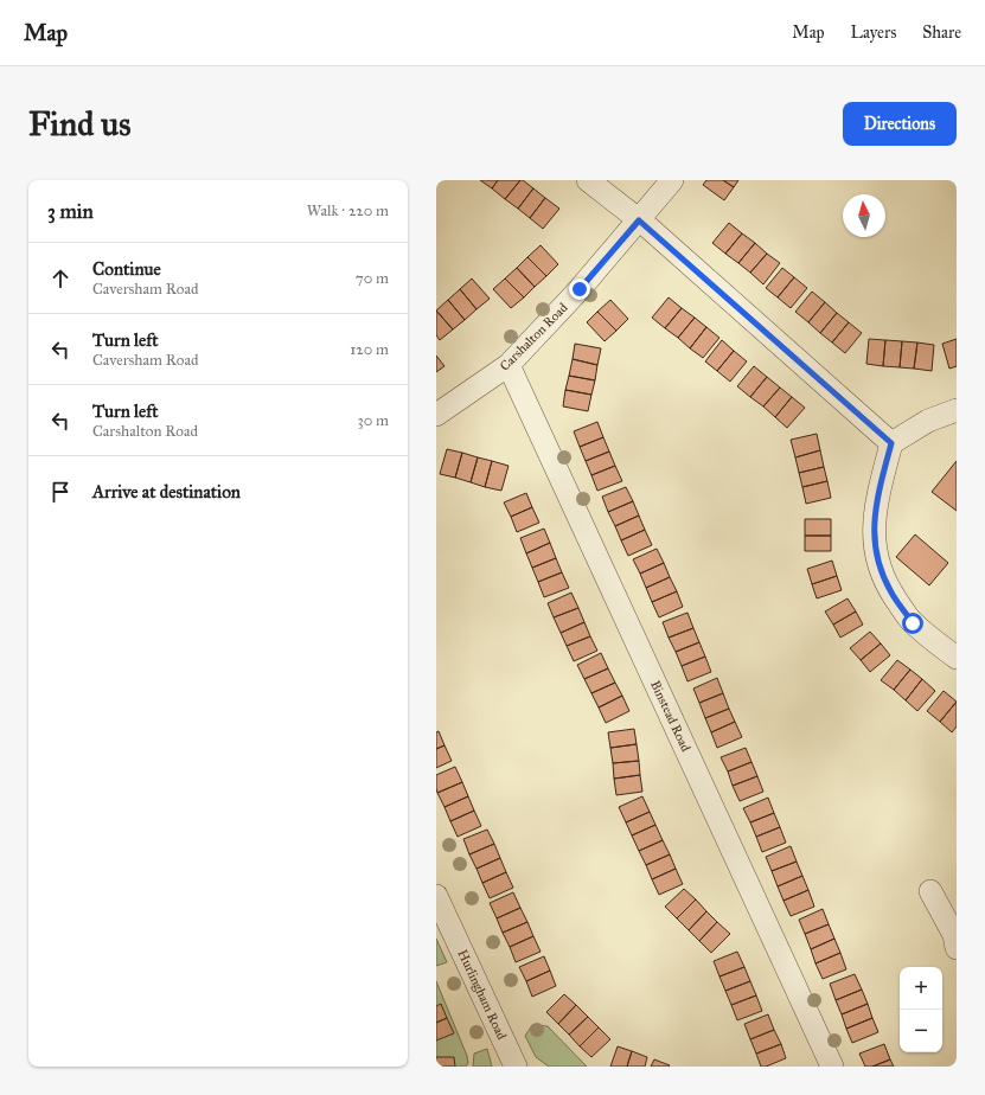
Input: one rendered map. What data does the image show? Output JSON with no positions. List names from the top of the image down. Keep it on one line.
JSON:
{"streets":{"street":["Carshalton Road","Binstead Road","Hurlingham Road"]},"crossings":[["Carshalton Road","Binstead Road"]],"north":"top","page":{"header":"Map","nav":["Map","Layers","Share"],"buttons":"Directions","title":"Find us","heading":["3 min","Walk · 220 m"],"list":[["Continue","Caversham Road","70 m"],["Turn left","Caversham Road","120 m"],["Turn left","Carshalton Road","30 m"],"Arrive at destination"],"map_buttons":["+","−"]}}
